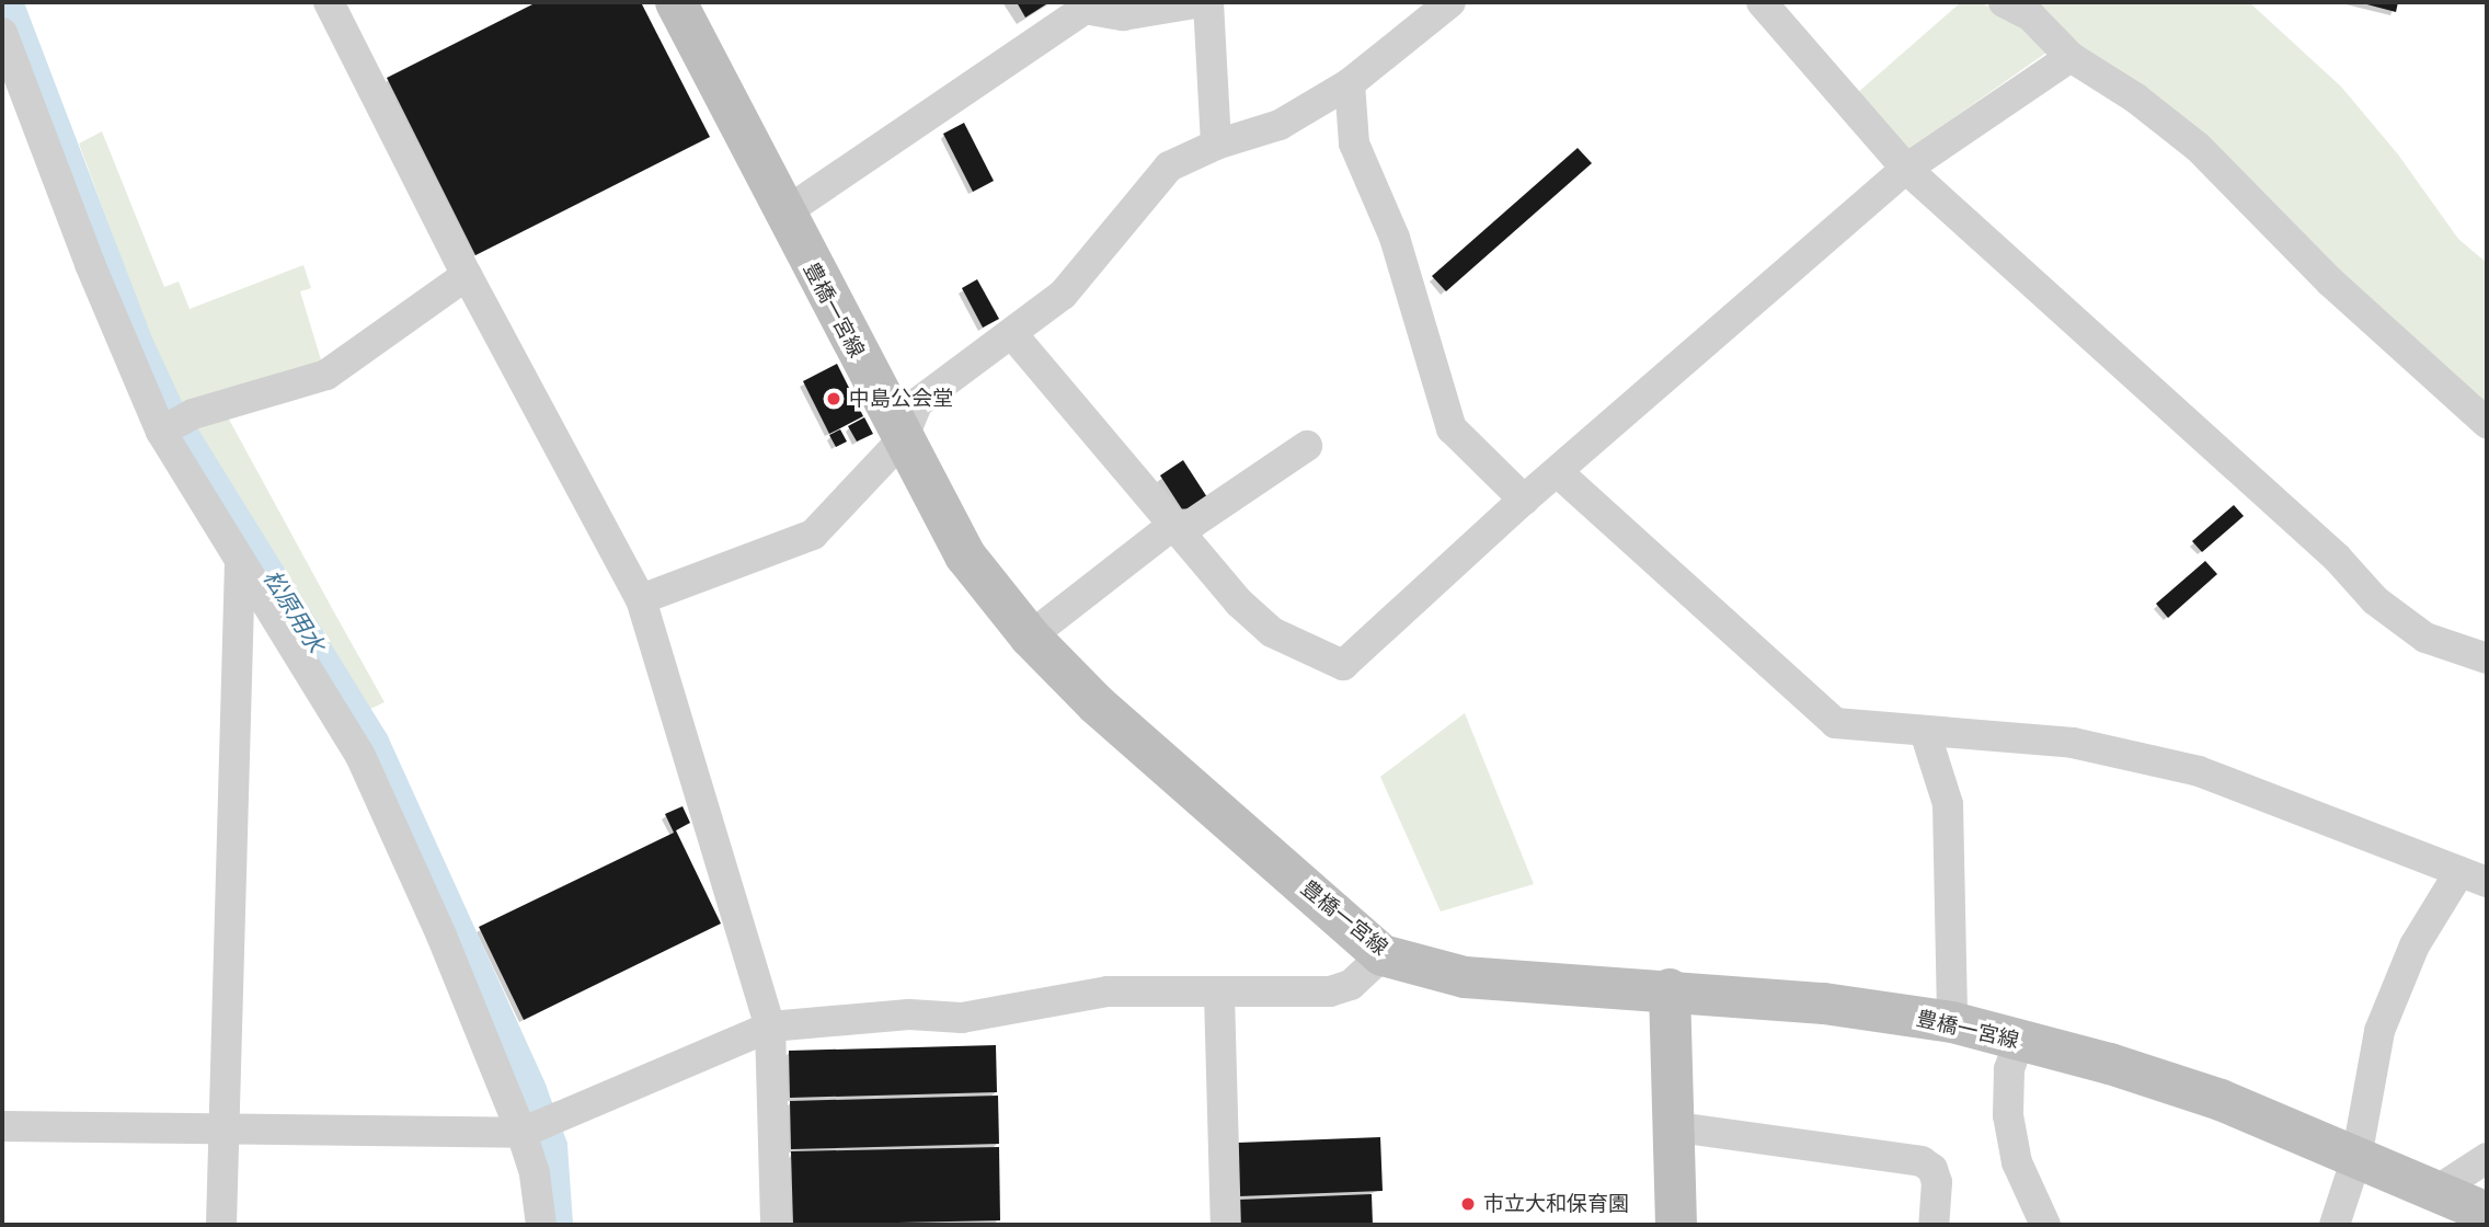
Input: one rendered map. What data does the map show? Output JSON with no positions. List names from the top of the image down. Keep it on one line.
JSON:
{"streets":{"main road":["豊橋一宮線"]},"water":["松原用水"],"places":["中島公会堂","市立大和保育園"]}
